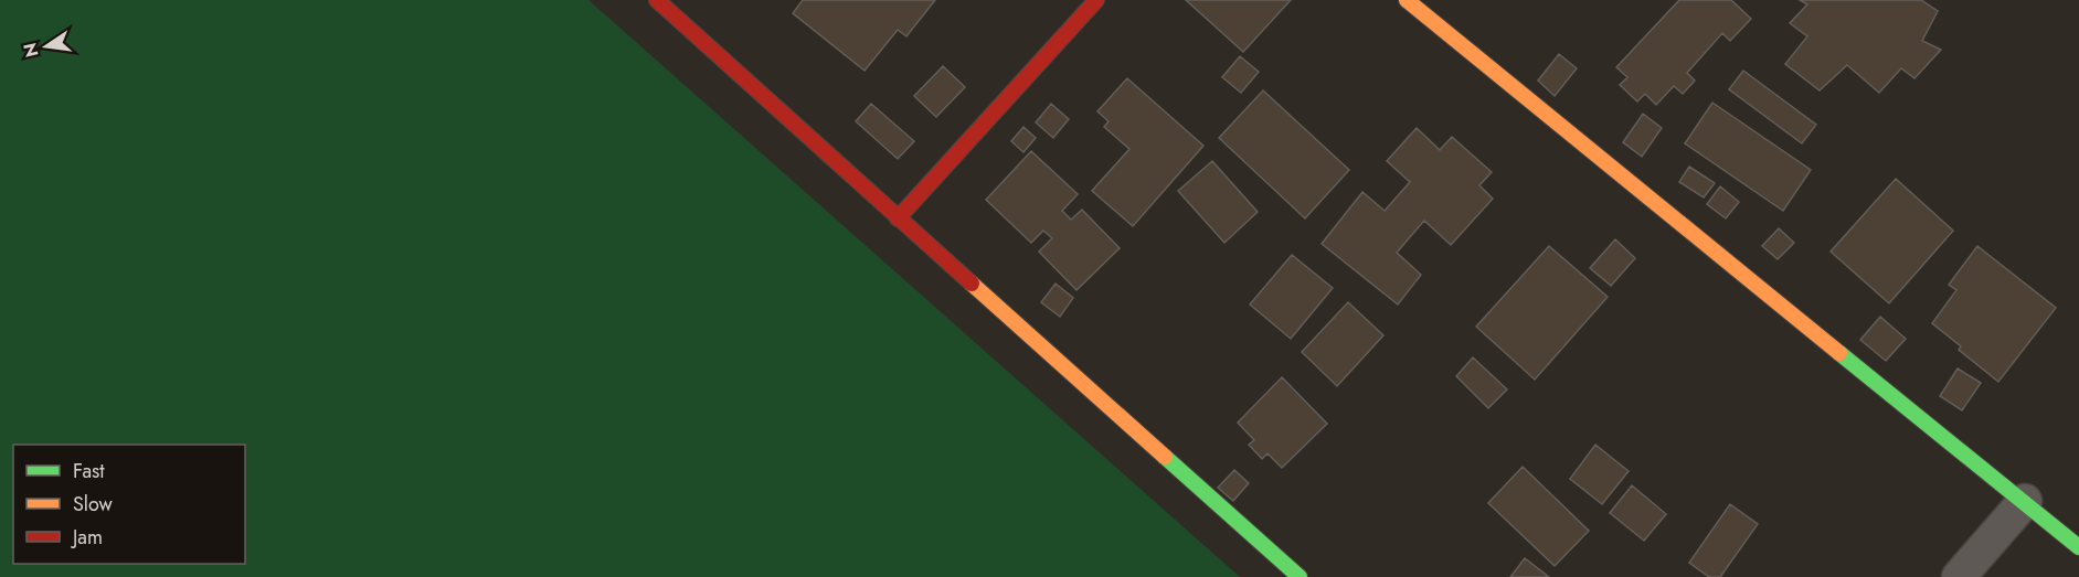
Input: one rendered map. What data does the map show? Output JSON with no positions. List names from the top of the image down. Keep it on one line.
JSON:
{"legend":["Fast","Slow","Jam"],"north":"left"}
